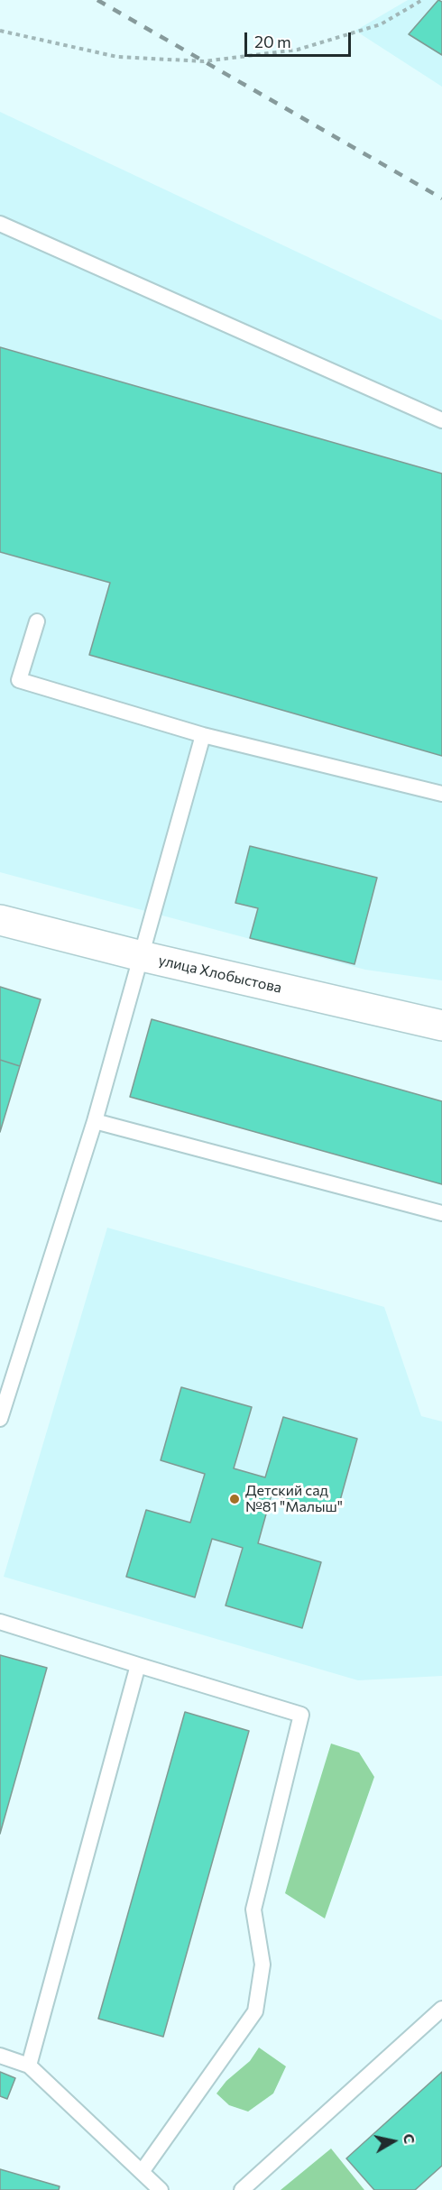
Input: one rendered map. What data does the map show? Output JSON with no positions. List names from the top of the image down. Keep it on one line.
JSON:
{"streets":{"street":["улица Хлобыстова"]},"places":["Детский сад №81 \"Малыш\""],"scale_bar":"20 m","north":"right"}
